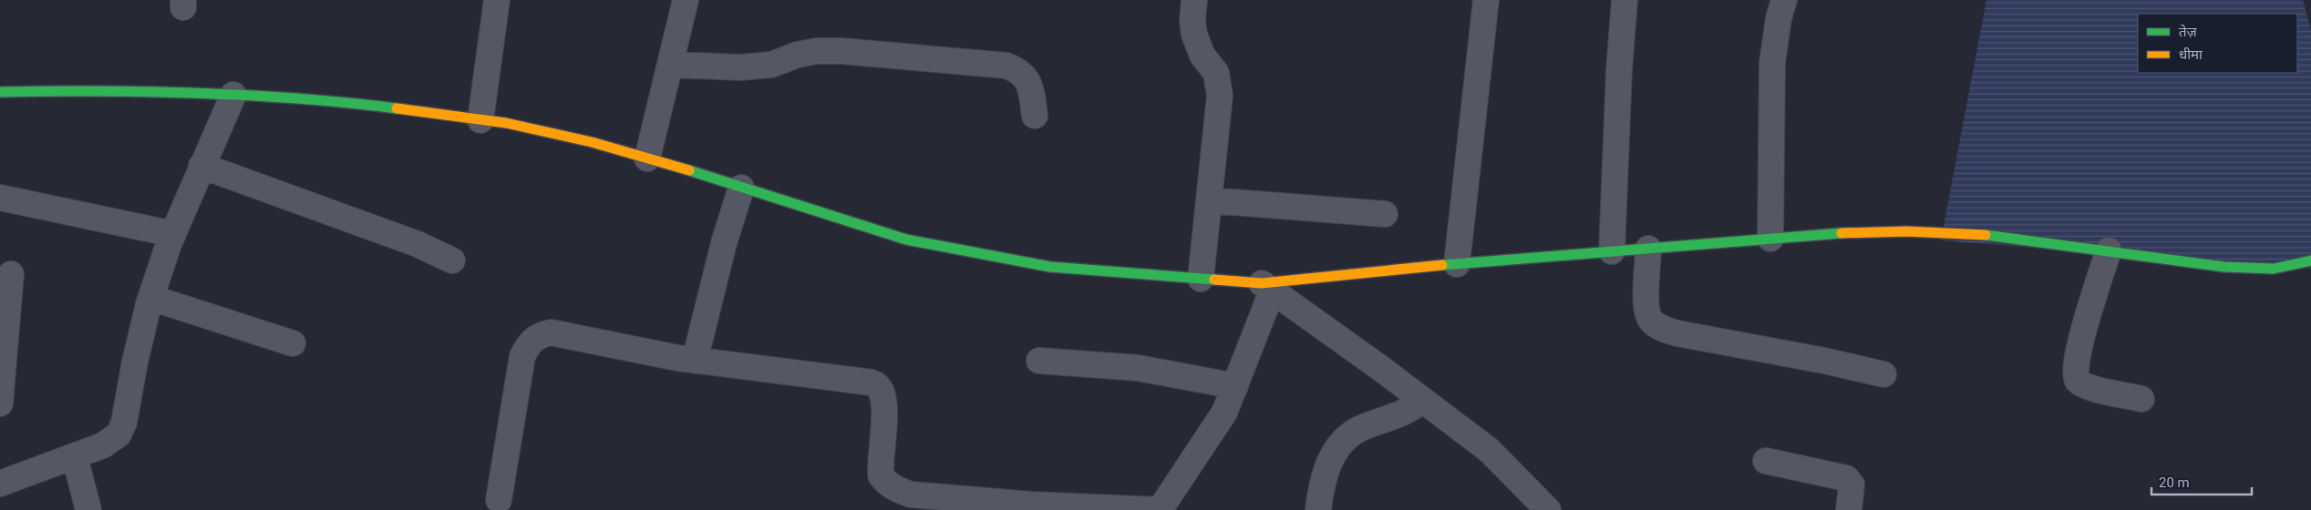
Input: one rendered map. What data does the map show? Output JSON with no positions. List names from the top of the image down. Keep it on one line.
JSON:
{"legend":["तेज़","धीमा"],"scale_bar":"20 m"}
